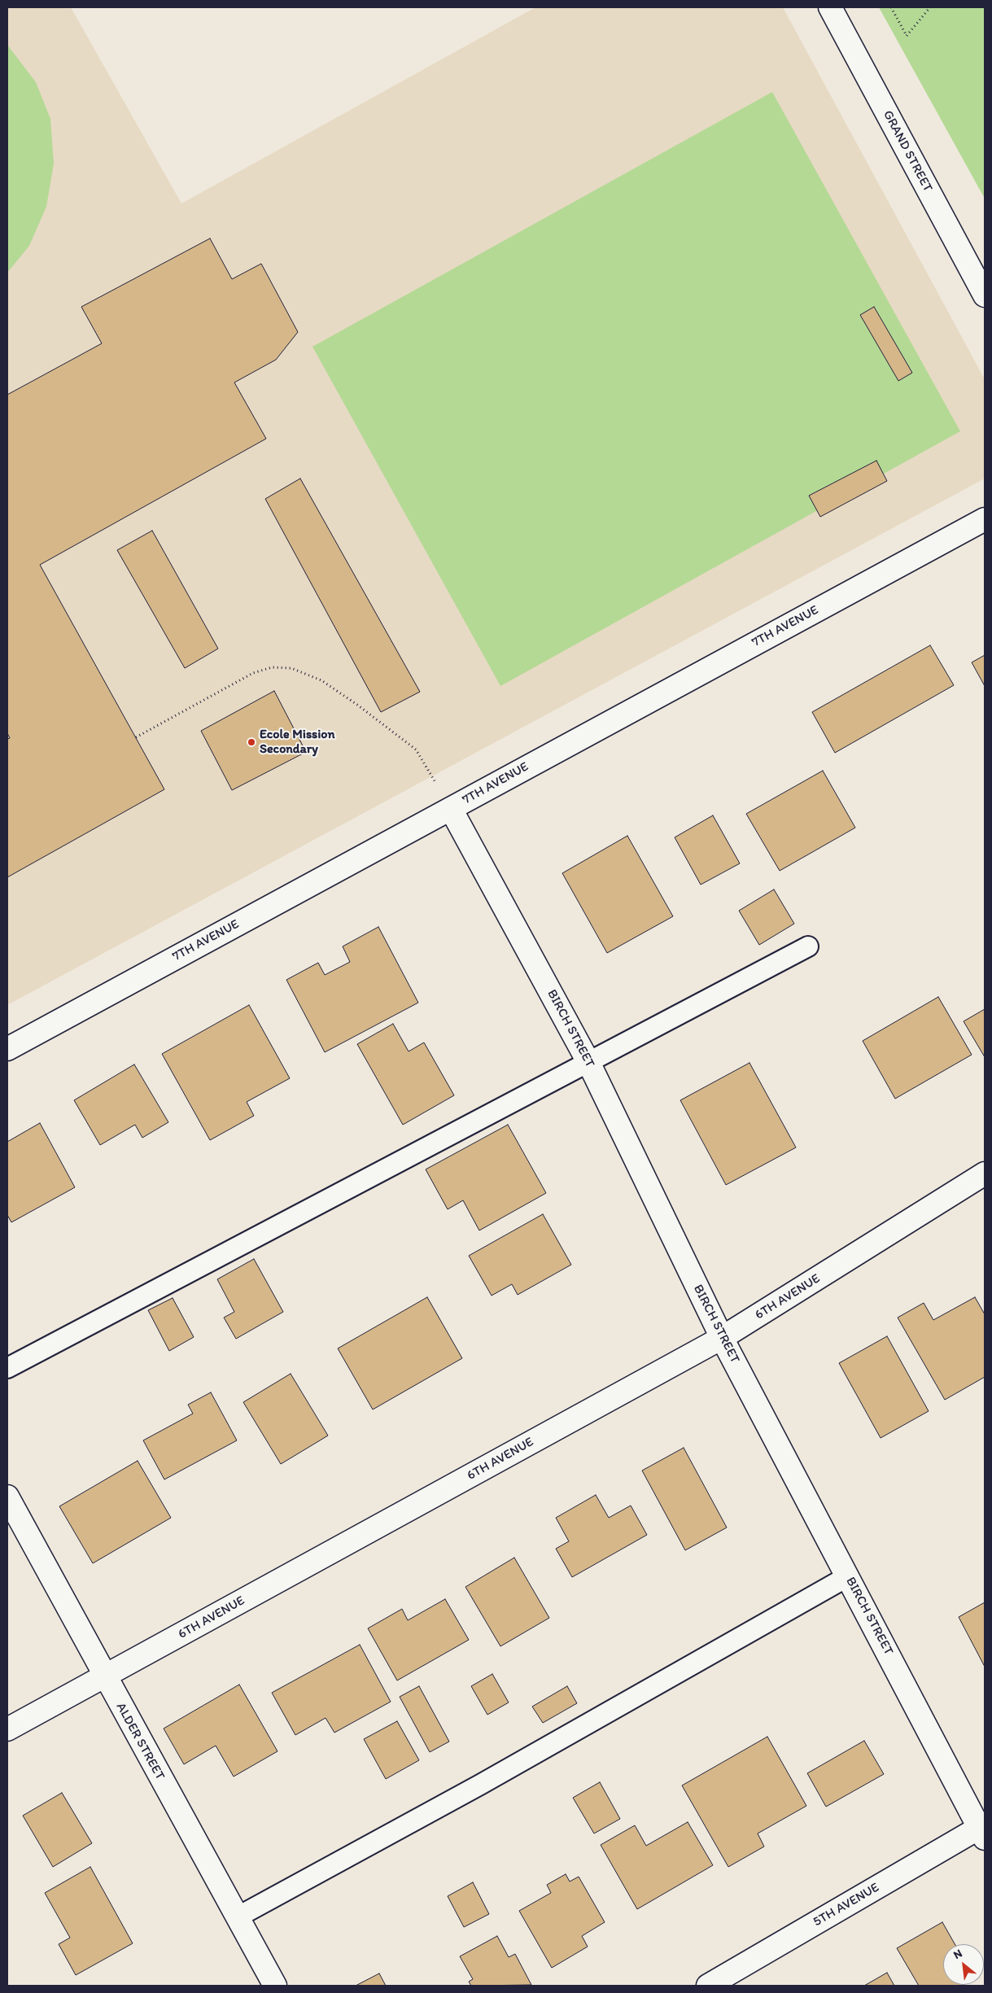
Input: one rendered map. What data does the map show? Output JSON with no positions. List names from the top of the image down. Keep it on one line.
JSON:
{"streets":{"street":["GRAND STREET","7TH AVENUE","BIRCH STREET","6TH AVENUE","ALDER STREET","5TH AVENUE"]},"crossings":[["7TH AVENUE","BIRCH STREET"],["BIRCH STREET","6TH AVENUE"],["BIRCH STREET","5TH AVENUE"],["6TH AVENUE","ALDER STREET"]],"places":["Ecole Mission Secondary"],"north":"top left"}
